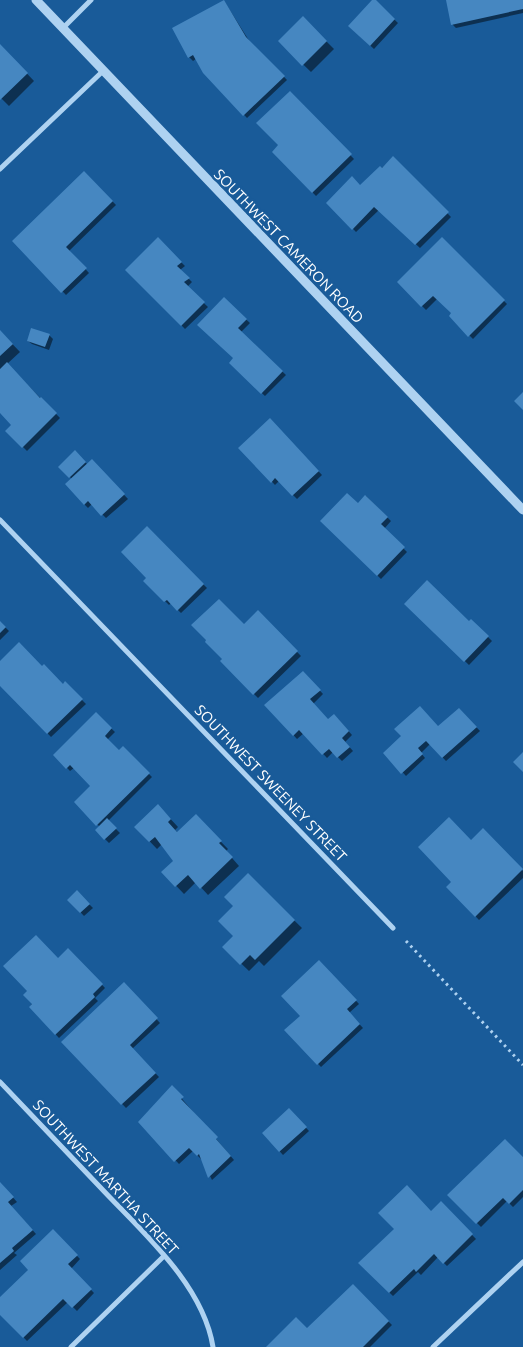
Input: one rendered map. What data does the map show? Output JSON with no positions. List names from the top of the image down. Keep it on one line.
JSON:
{"streets":{"street":["SOUTHWEST CAMERON ROAD","SOUTHWEST SWEENEY STREET","SOUTHWEST MARTHA STREET"]}}
